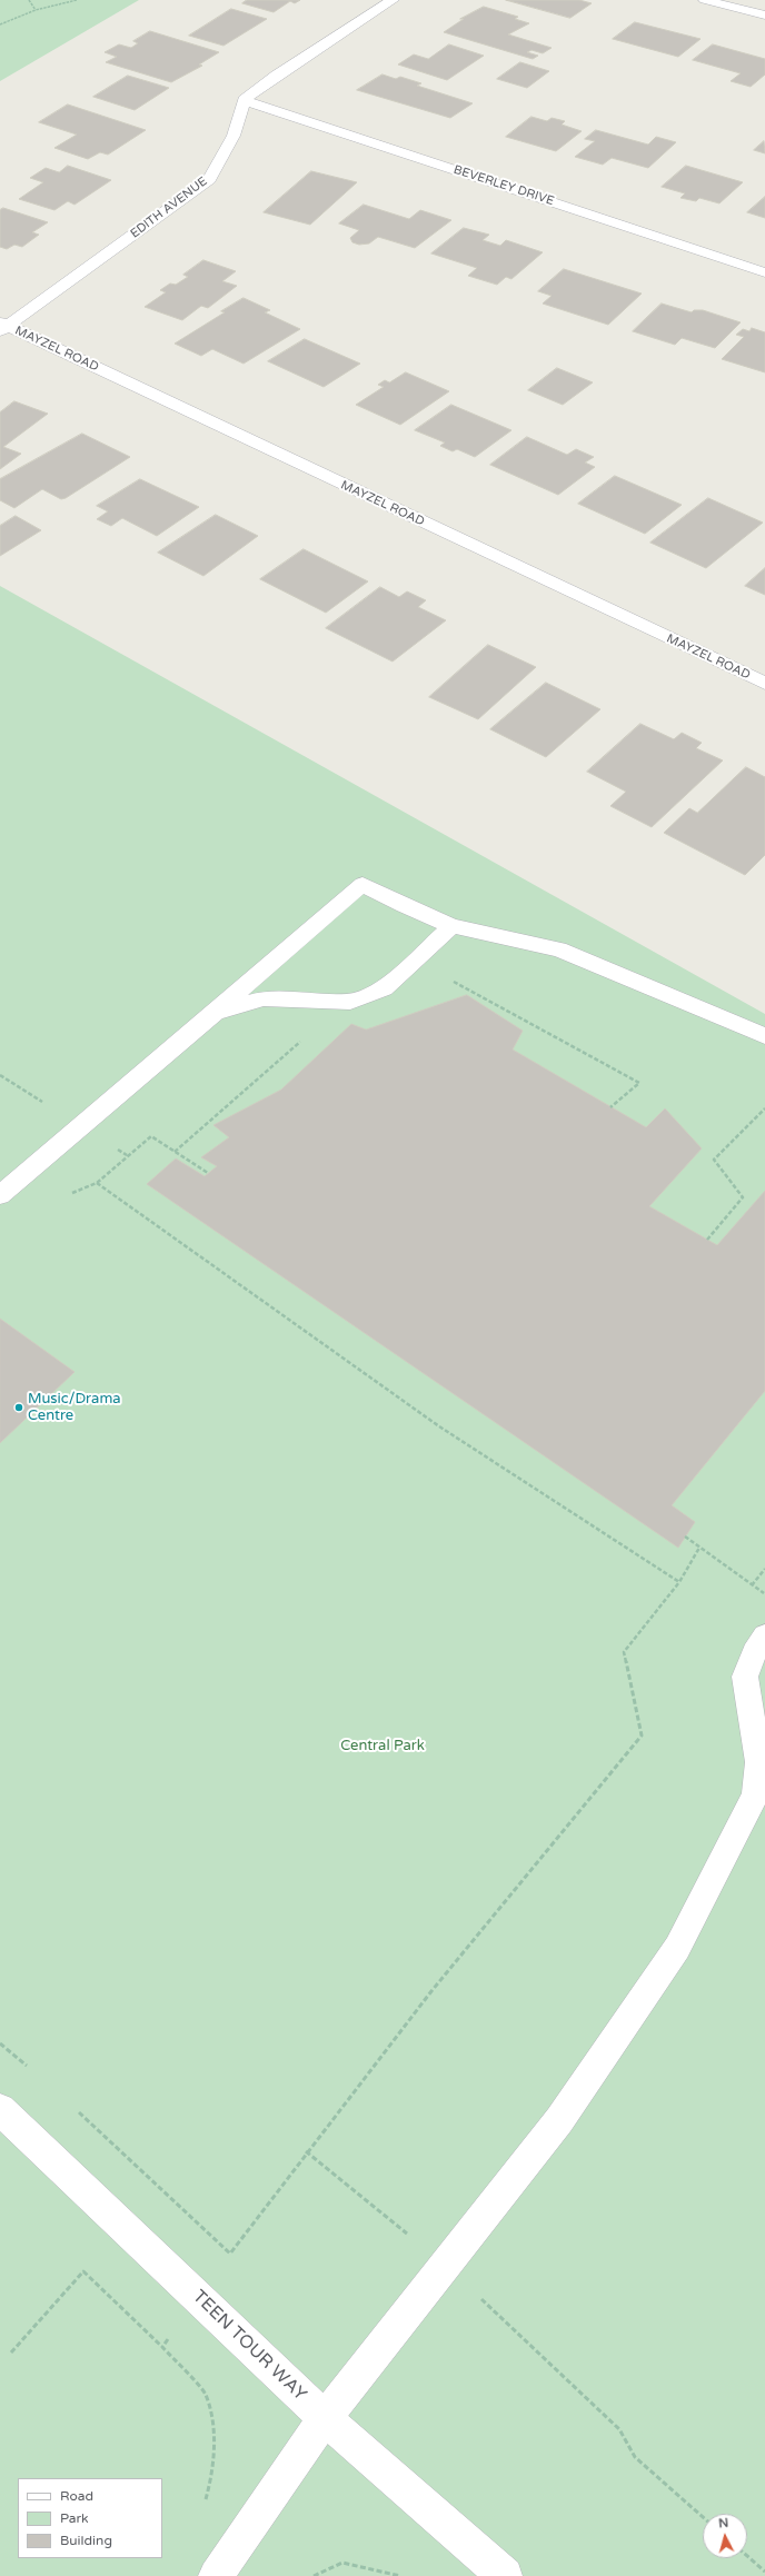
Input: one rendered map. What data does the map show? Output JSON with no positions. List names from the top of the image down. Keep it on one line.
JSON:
{"streets":{"street":["BEVERLEY DRIVE","EDITH AVENUE","MAYZEL ROAD","TEEN TOUR WAY"]},"crossings":[["BEVERLEY DRIVE","EDITH AVENUE"],["EDITH AVENUE","MAYZEL ROAD"]],"parks":["Central Park"],"places":["Music/Drama Centre"],"legend":["Road","Park","Building"],"north":"top"}
